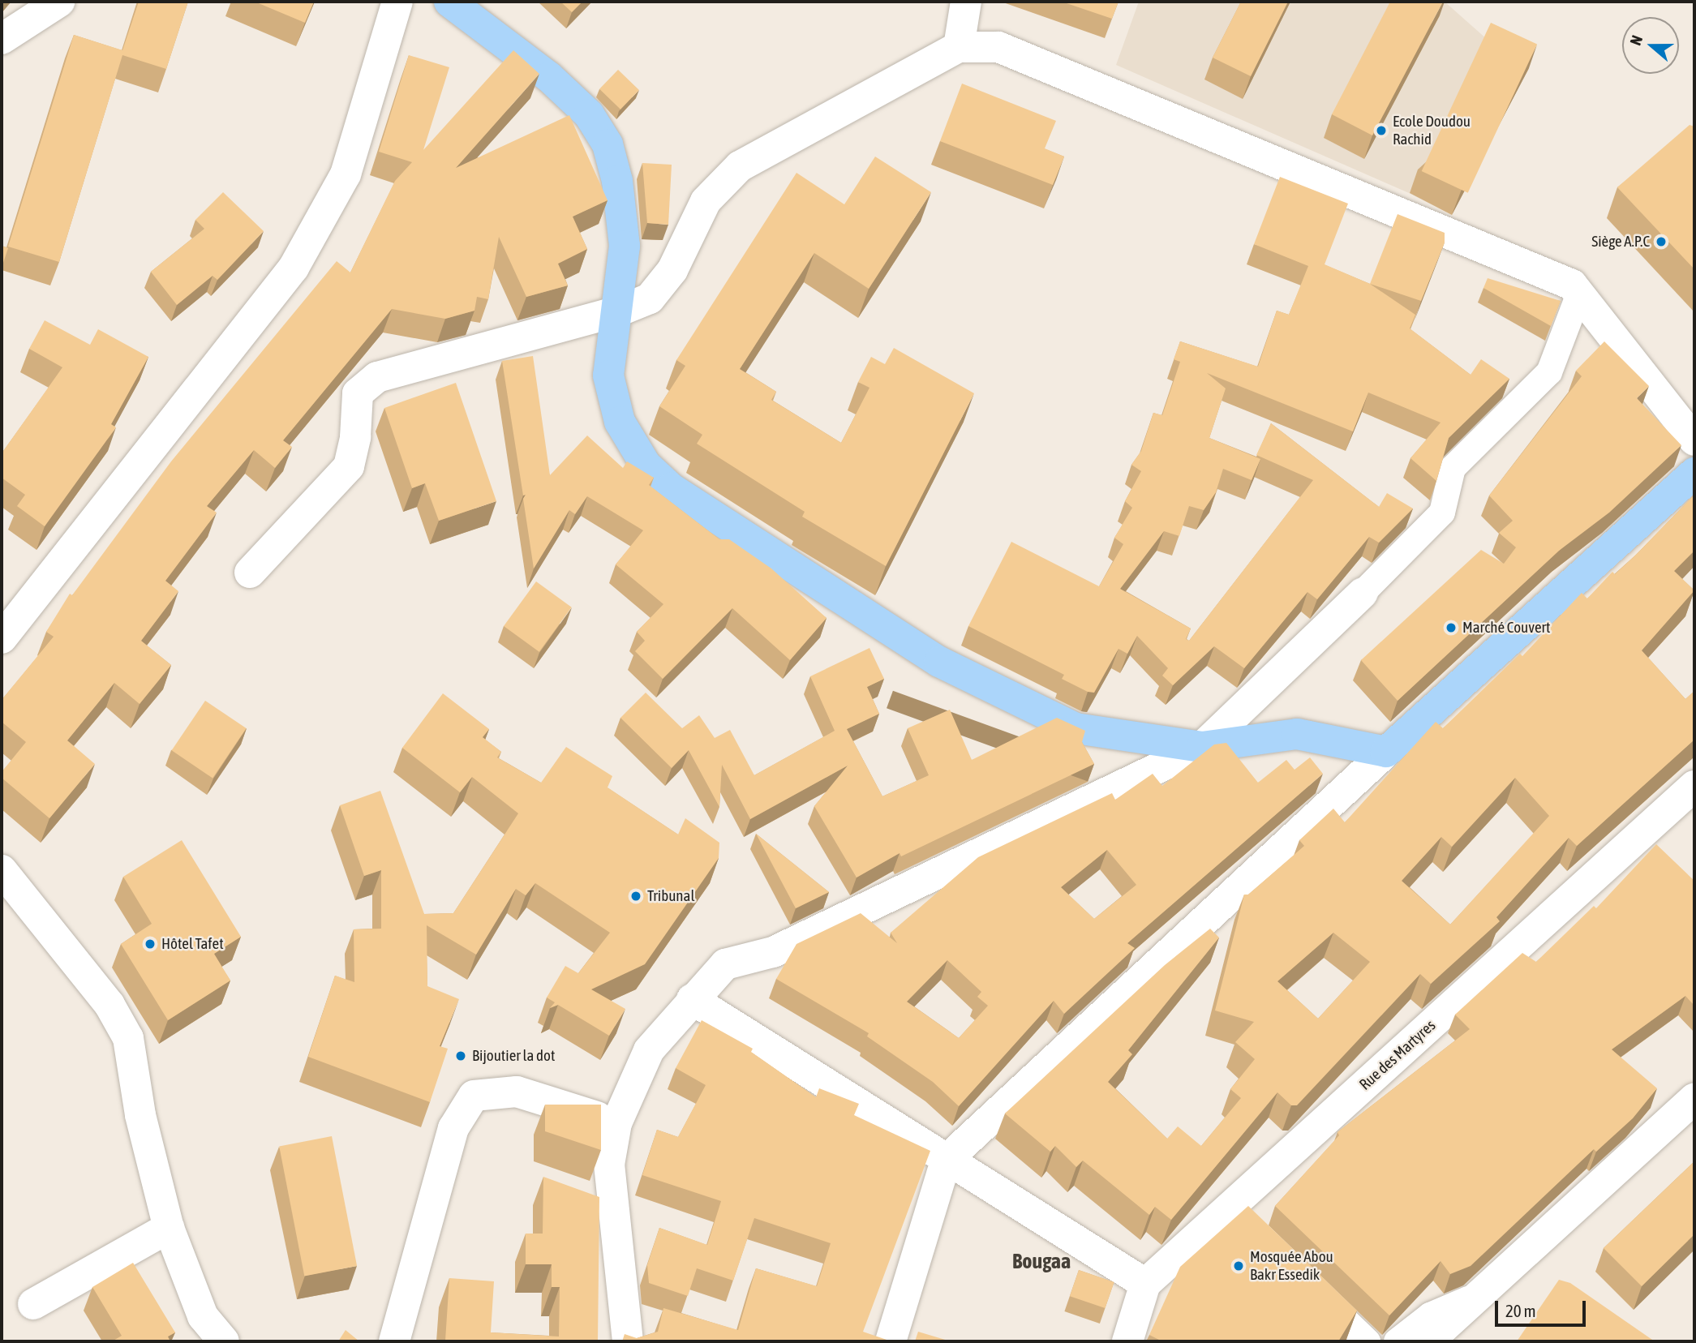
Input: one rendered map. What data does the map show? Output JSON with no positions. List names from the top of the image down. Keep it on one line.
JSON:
{"streets":{"street":["Rue des Martyres"]},"districts":["Bougaa"],"places":["Ecole Doudou Rachid","Siège A.P.C","Marché Couvert","Tribunal","Hôtel Tafet","Bijoutier la dot","Mosquée Abou Bakr Essedik"],"scale_bar":"20 m","north":"left"}
